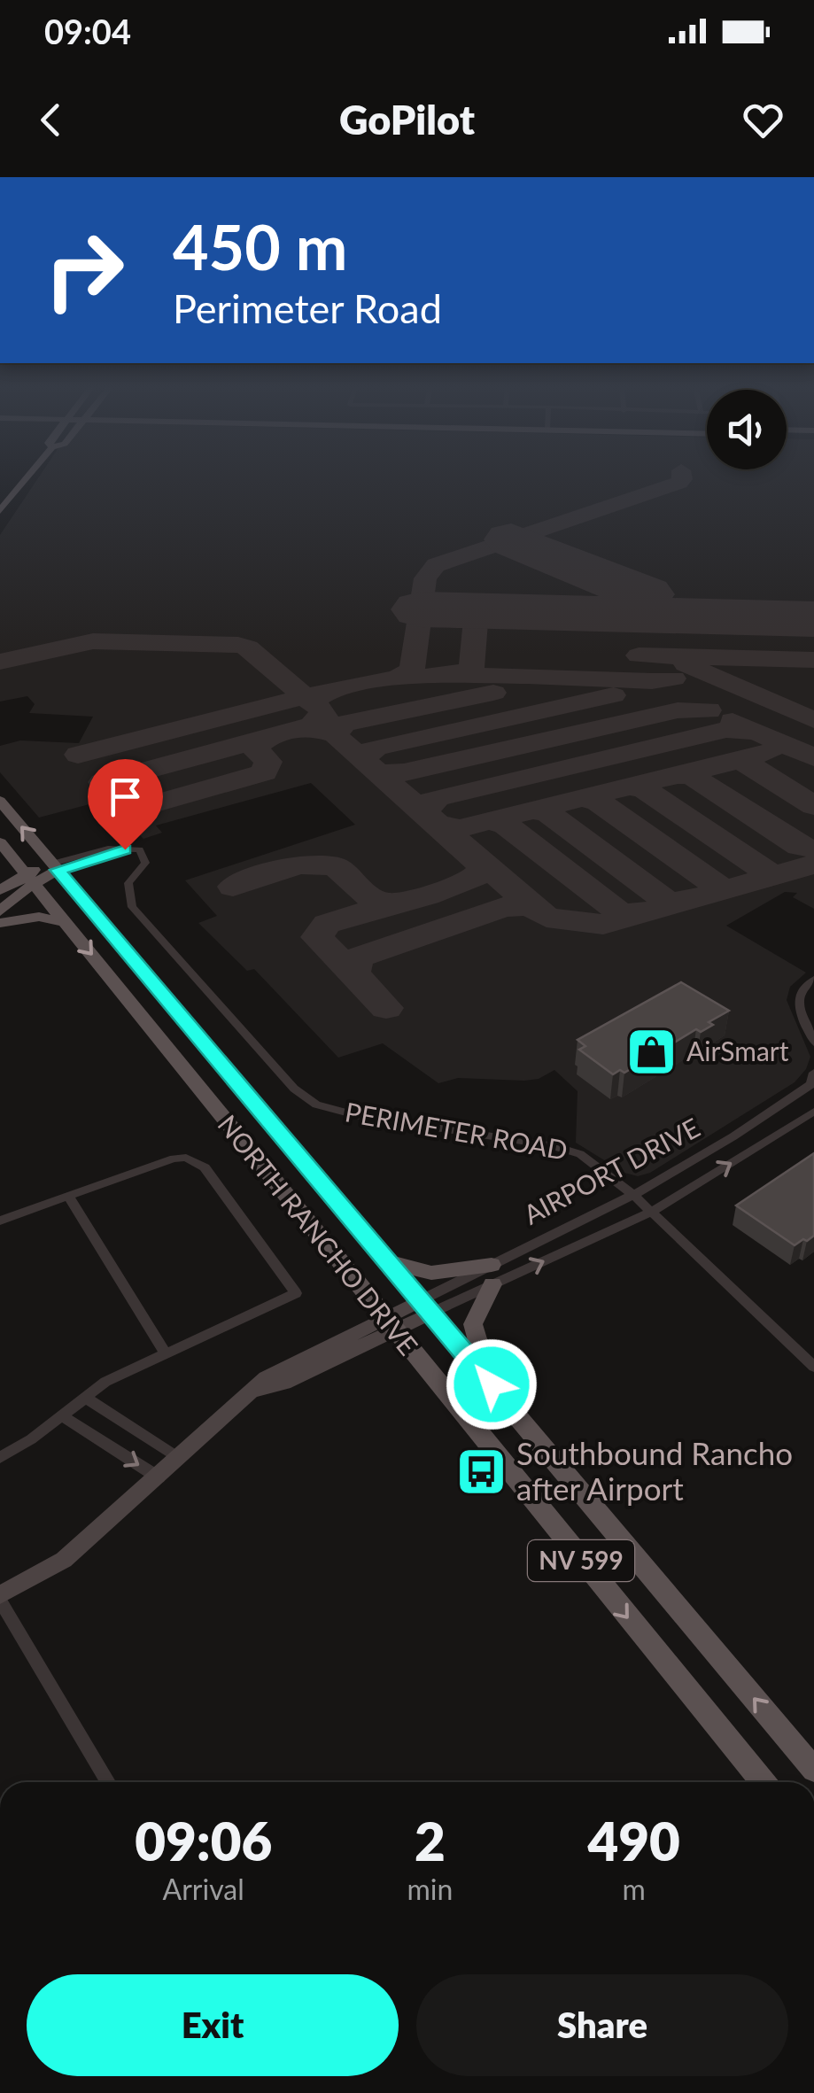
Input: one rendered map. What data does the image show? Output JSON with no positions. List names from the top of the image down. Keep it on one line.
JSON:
{"streets":{"main road":["NORTH RANCHO DRIVE","NV 599"],"street":["PERIMETER ROAD","AIRPORT DRIVE"]},"crossings":[["PERIMETER ROAD","AIRPORT DRIVE"],["PERIMETER ROAD","NORTH RANCHO DRIVE"],["AIRPORT DRIVE","NORTH RANCHO DRIVE"]],"places":{"shop":["AirSmart"],"bus stop":["Southbound Rancho after Airport"]},"page":{"status":"09:04","header":"GoPilot","turn":["450 m","Perimeter Road"],"eta":["09:06","Arrival","2","min","490","m"],"buttons":["Exit","Share"]}}
